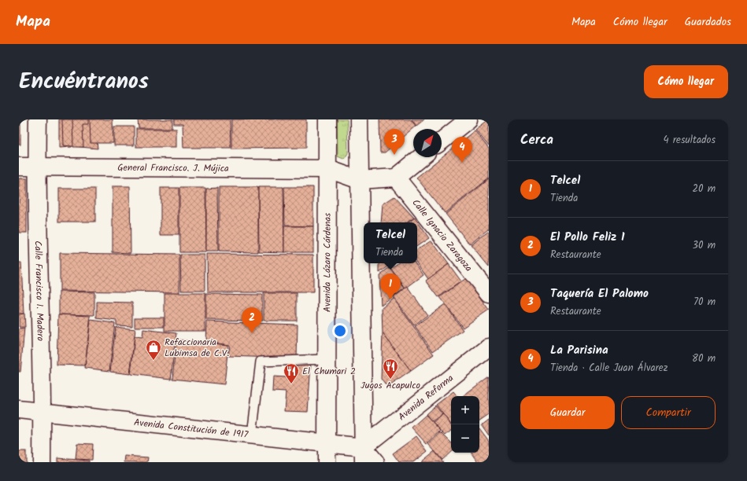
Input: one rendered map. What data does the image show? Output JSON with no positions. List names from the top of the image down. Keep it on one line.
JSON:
{"streets":{"street":["General Francisco. J. Mújica","Calle Ignacio Zaragoza","Avenida Lázaro Cárdenas","Calle Francisco I. Madero","Avenida Reforma","Avenida Constitución de 1917"]},"crossings":[["General Francisco. J. Mújica","Avenida Lázaro Cárdenas"],["General Francisco. J. Mújica","Calle Francisco I. Madero"],["Avenida Lázaro Cárdenas","Avenida Constitución de 1917"],["Calle Francisco I. Madero","Avenida Constitución de 1917"],["Avenida Reforma","Avenida Constitución de 1917"]],"places":{"shop":["Refaccionaria Lubimsa de C.V."],"restaurant":["Jugos Acapulco","El Chumari 2"]},"north":"top right","page":{"header":"Mapa","nav":["Mapa","Cómo llegar","Guardados"],"title":"Encuéntranos","buttons":["Cómo llegar",["Guardar","Compartir"]],"heading":["Cerca","4 resultados"],"pins":["3","4","1","2"],"list":[{"mark":"1","name":"Telcel","note":"Tienda","value":"20 m"},{"mark":"2","name":"El Pollo Feliz 1","note":"Restaurante","value":"30 m"},{"mark":"3","name":"Taquería El Palomo","note":"Restaurante","value":"70 m"},{"mark":"4","name":"La Parisina","note":"Tienda · Calle Juan Álvarez","value":"80 m"}],"popup":["Telcel","Tienda"],"map_buttons":["+","−"]}}
